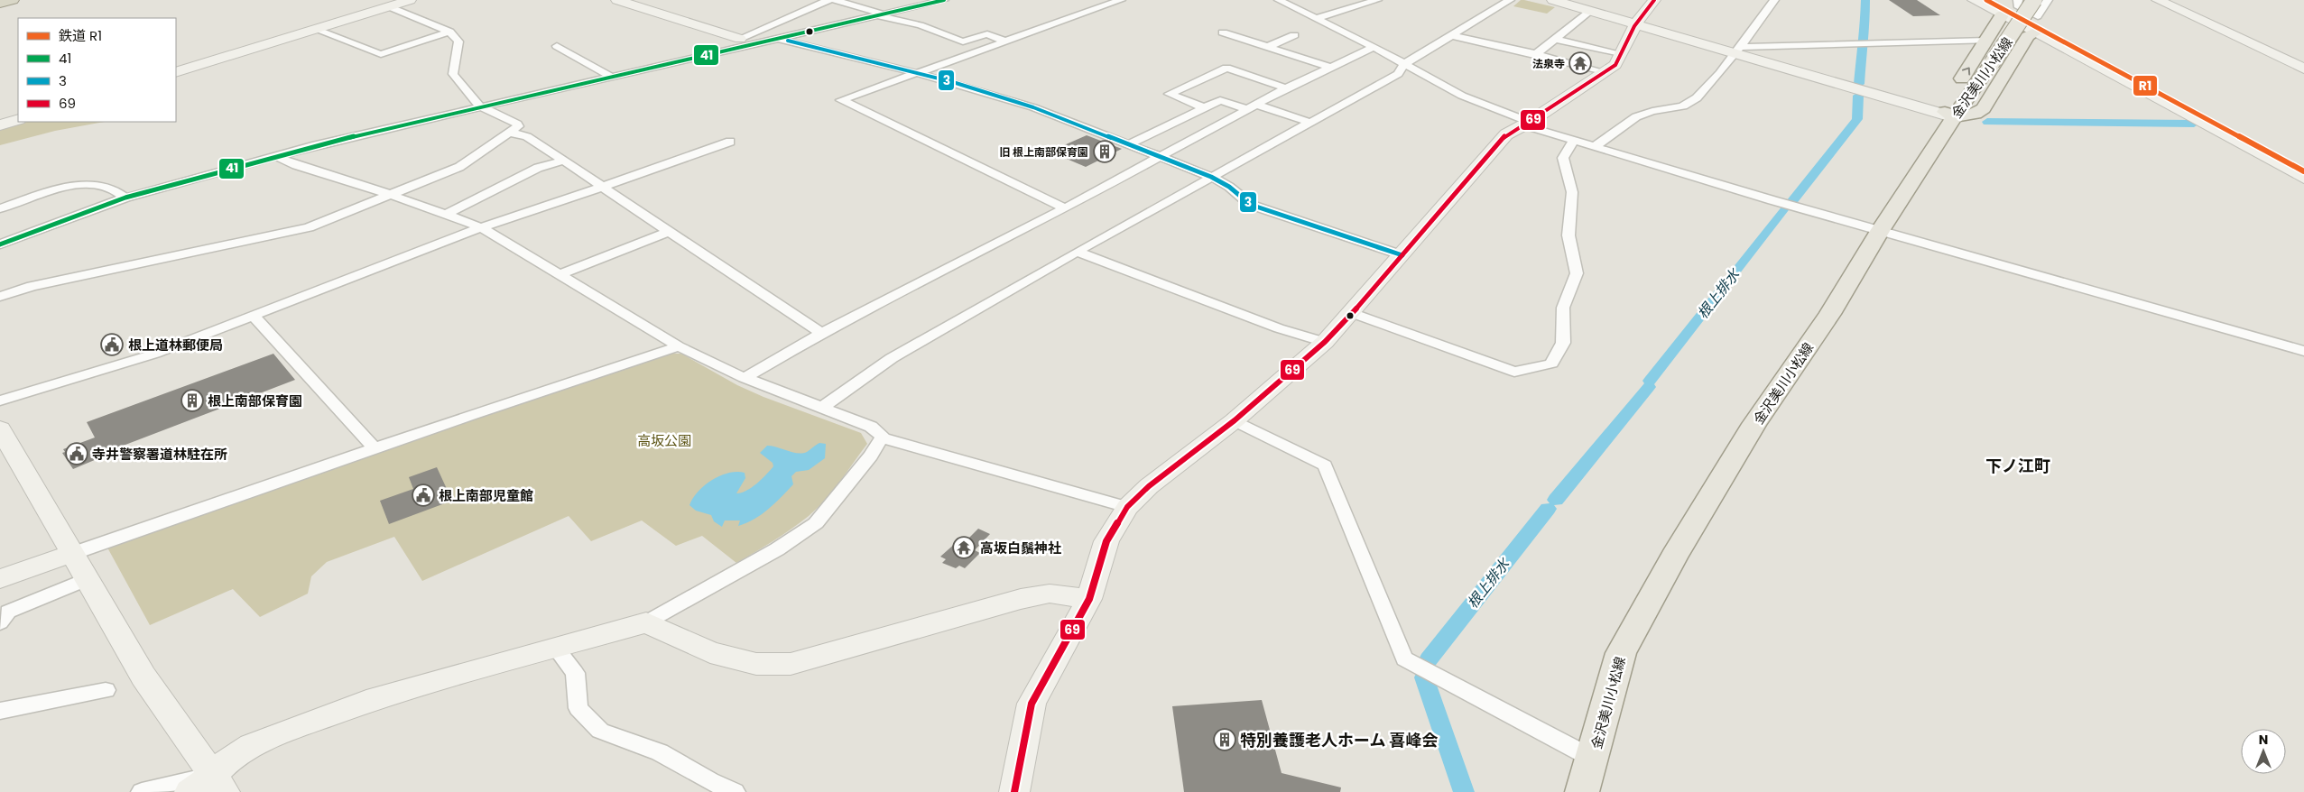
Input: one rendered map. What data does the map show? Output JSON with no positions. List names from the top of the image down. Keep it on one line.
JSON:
{"streets":{"main road":["金沢美川小松線"]},"districts":["下ノ江町"],"water":["根上排水"],"parks":["高坂公園"],"places":{"temple":["法泉寺","高坂白鬚神社"],"building":["旧 根上南部保育園","根上南部保育園","特別養護老人ホーム 喜峰会"],"public building":["根上道林郵便局","寺井警察署道林駐在所","根上南部児童館"]},"lines":["rail line R1","transit line 41","transit line 69","transit line 3"],"legend":["鉄道 R1","41","3","69"],"north":"top"}
